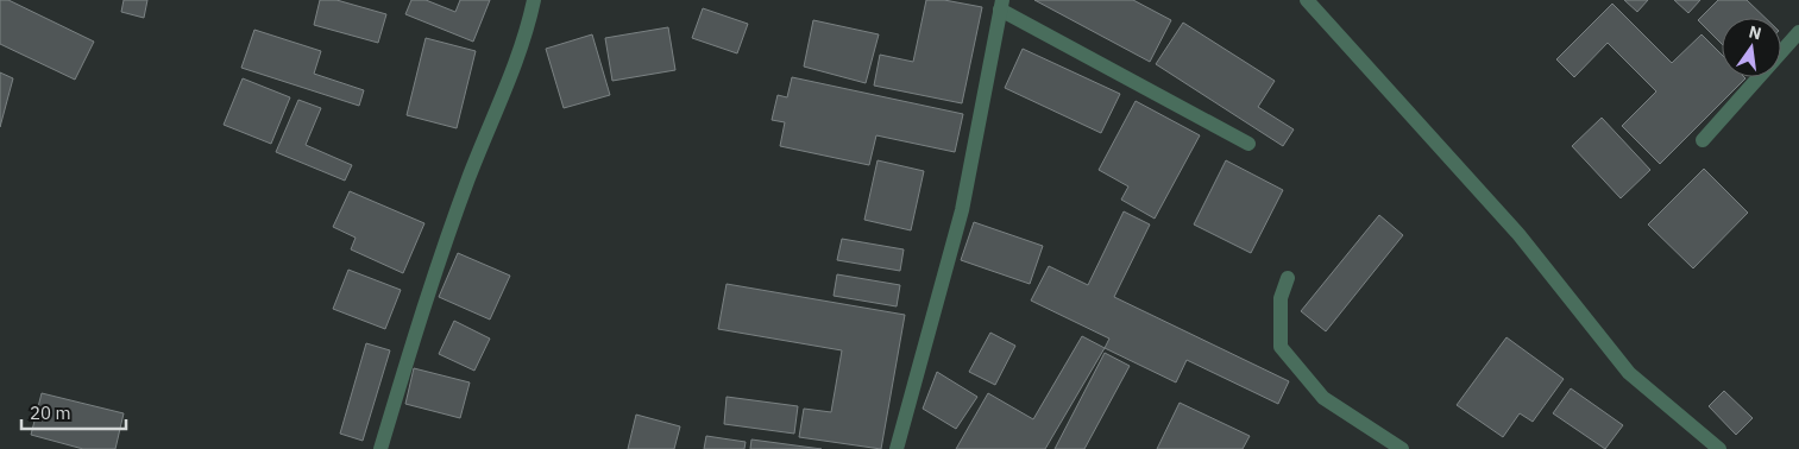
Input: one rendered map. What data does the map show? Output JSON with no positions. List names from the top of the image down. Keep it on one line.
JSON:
{"scale_bar":"20 m","north":"top"}
